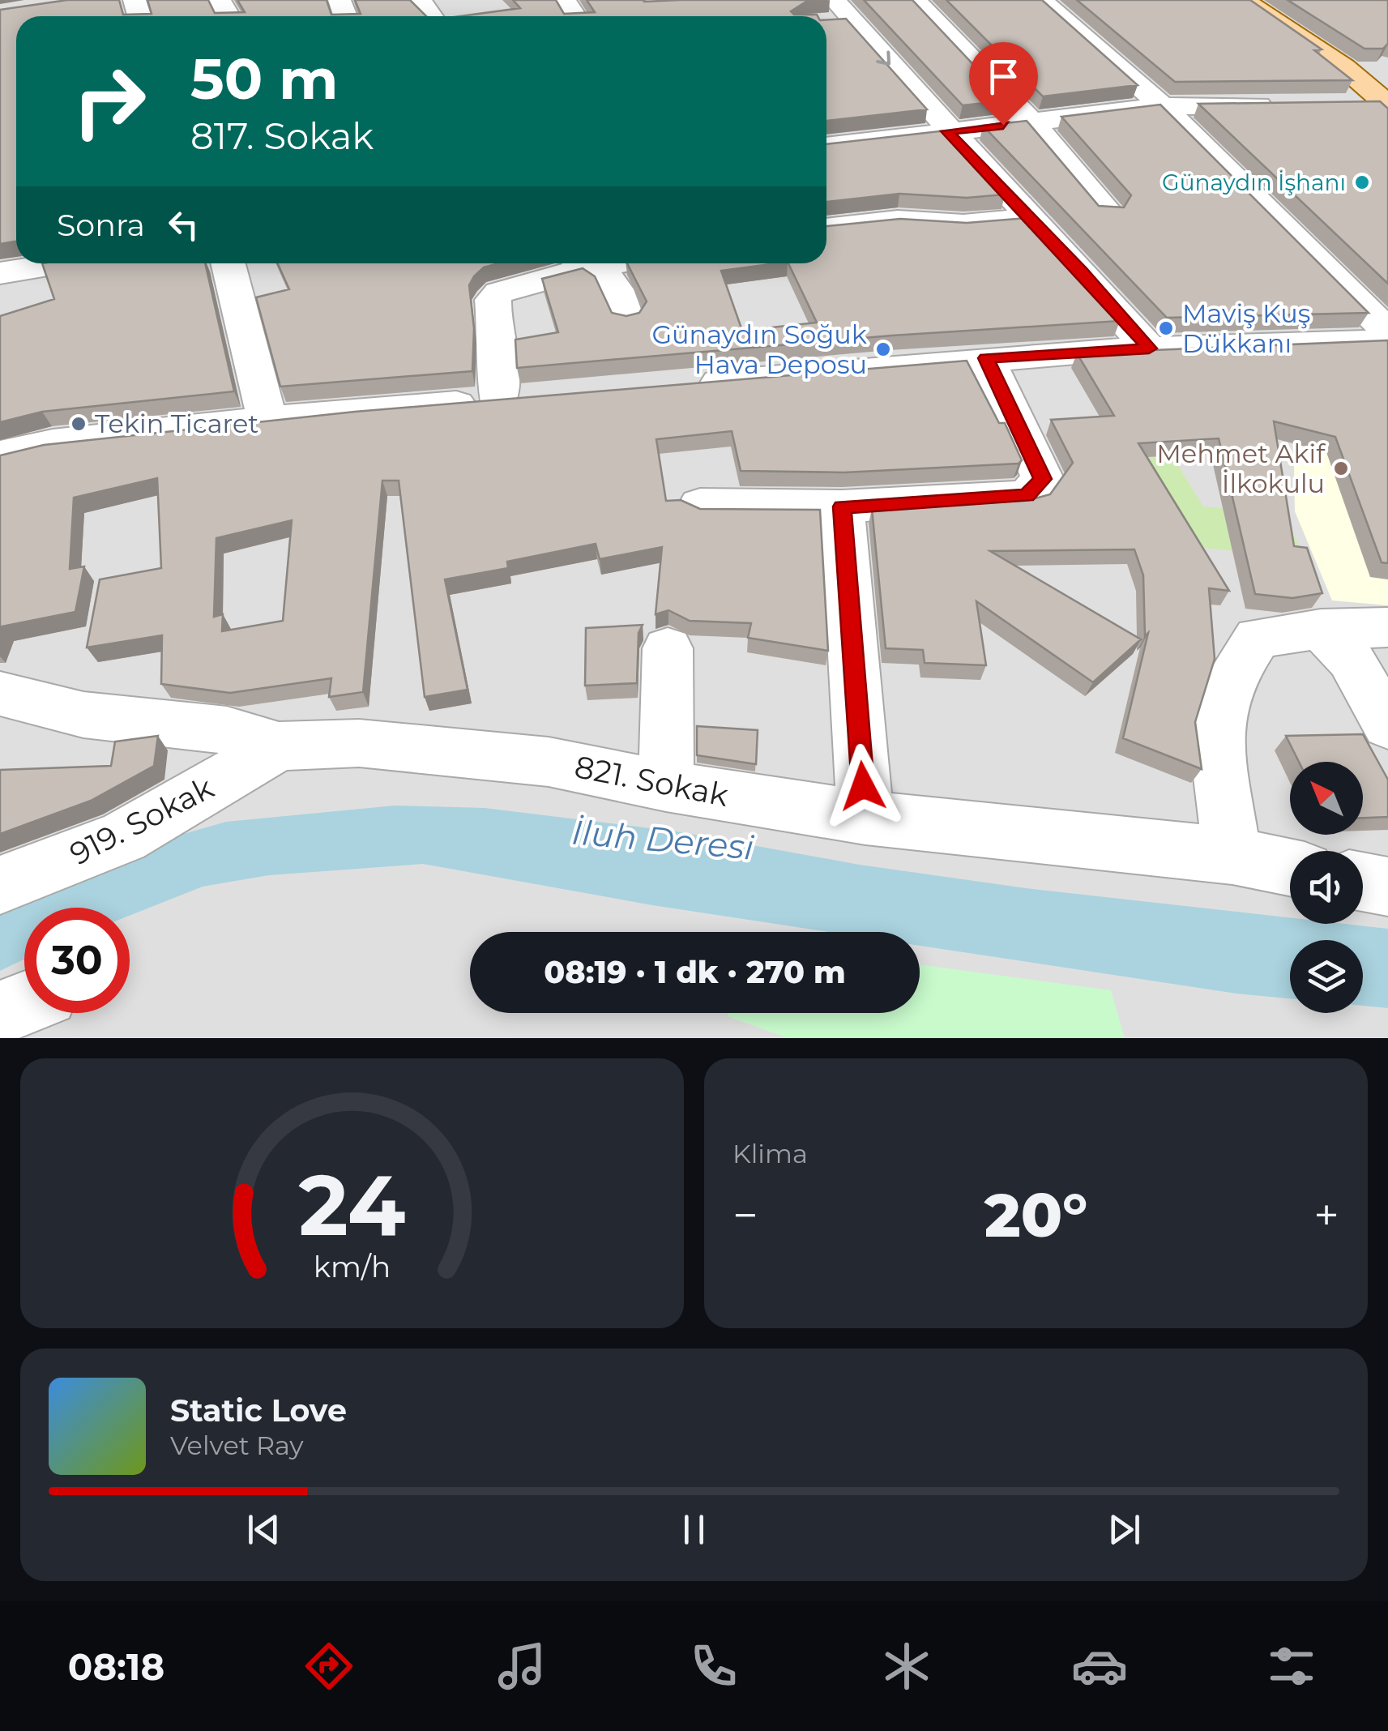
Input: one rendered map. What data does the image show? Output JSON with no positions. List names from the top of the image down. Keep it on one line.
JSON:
{"streets":{"street":["821. Sokak","919. Sokak"]},"crossings":[["821. Sokak","919. Sokak"]],"water":["İluh Deresi"],"places":["Günaydın İşhanı","Maviş Kuş Dükkanı","Günaydın Soğuk Hava Deposu","Tekin Ticaret","Mehmet Akif İlkokulu"],"north":"top left","page":{"turn":["50 m","817. Sokak"],"then":"Sonra","limit":"30","trip":"08:19 · 1 dk · 270 m","tile":"Klima","heat":["−","20°","+"],"song":["Static Love","Velvet Ray"],"tabs":"08:18","gauge":["24","km/h"]}}
